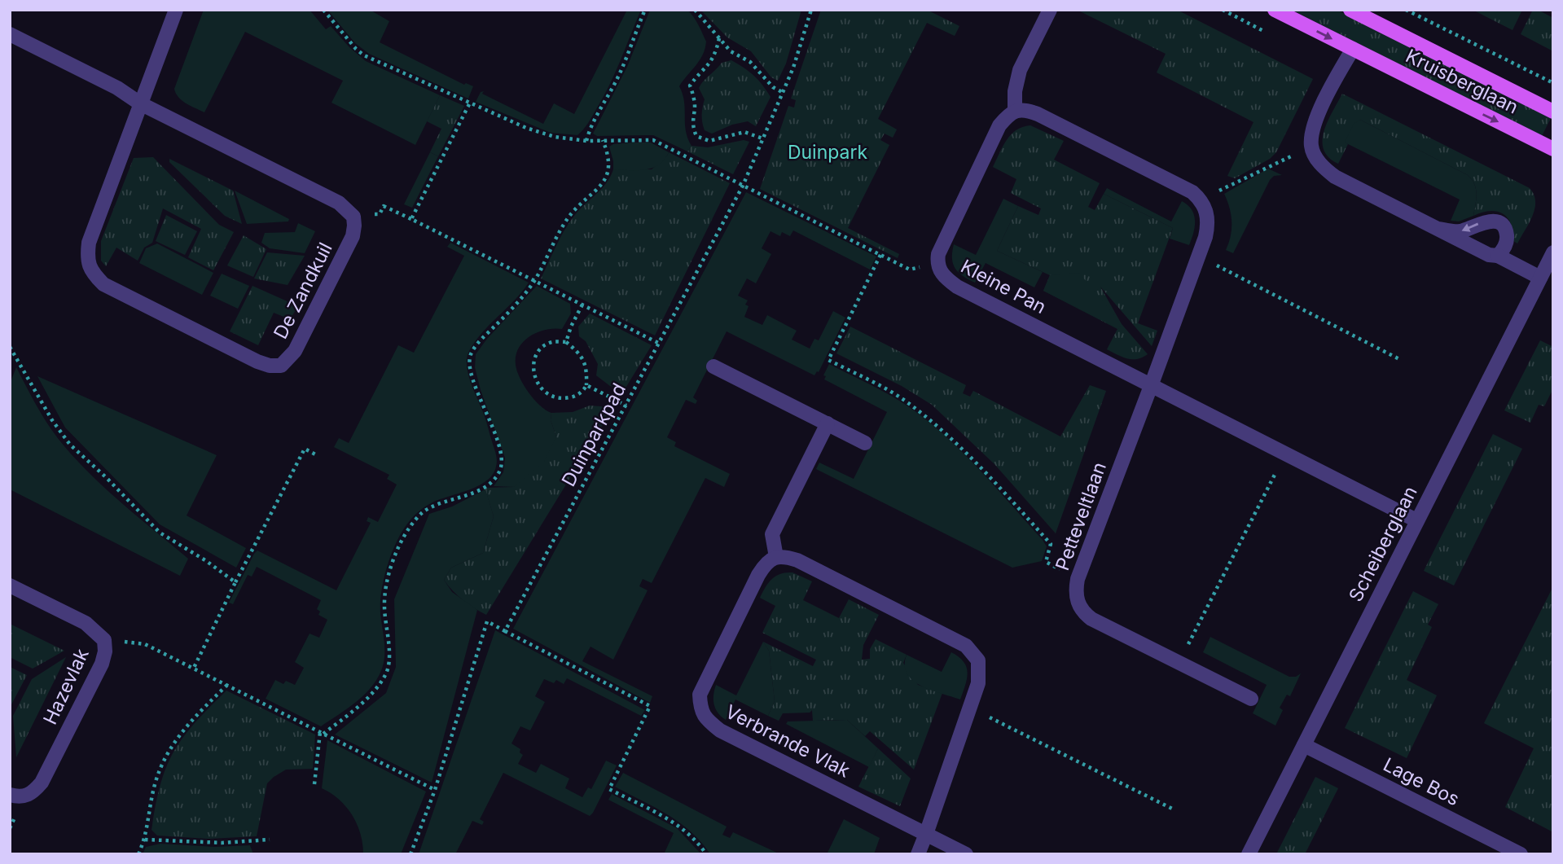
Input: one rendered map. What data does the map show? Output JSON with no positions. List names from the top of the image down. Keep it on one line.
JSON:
{"streets":{"main road":["Kruisberglaan"],"street":["Kleine Pan","De Zandkuil","Petteveltlaan","Scheiberglaan","Hazevlak","Verbrande Vlak","Lage Bos"],"path":["Duinparkpad"]},"crossings":[["Kleine Pan","Petteveltlaan"],["Kleine Pan","Scheiberglaan"],["Scheiberglaan","Lage Bos"]],"parks":["Duinpark"]}
